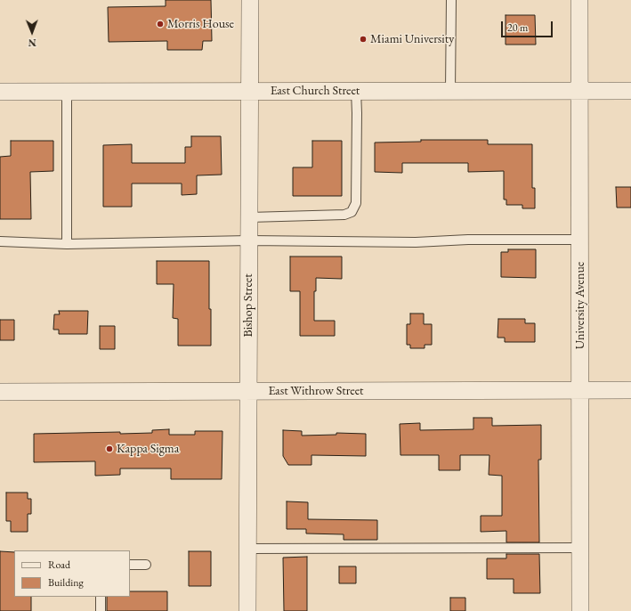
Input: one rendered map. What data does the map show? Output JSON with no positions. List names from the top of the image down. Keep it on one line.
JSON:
{"streets":{"street":["East Church Street","Bishop Street","University Avenue","East Withrow Street"]},"crossings":[["East Church Street","Bishop Street"],["East Church Street","University Avenue"],["Bishop Street","East Withrow Street"],["University Avenue","East Withrow Street"]],"places":["Morris House","Miami University","Kappa Sigma"],"legend":["Road","Building"],"scale_bar":"20 m","north":"bottom"}
